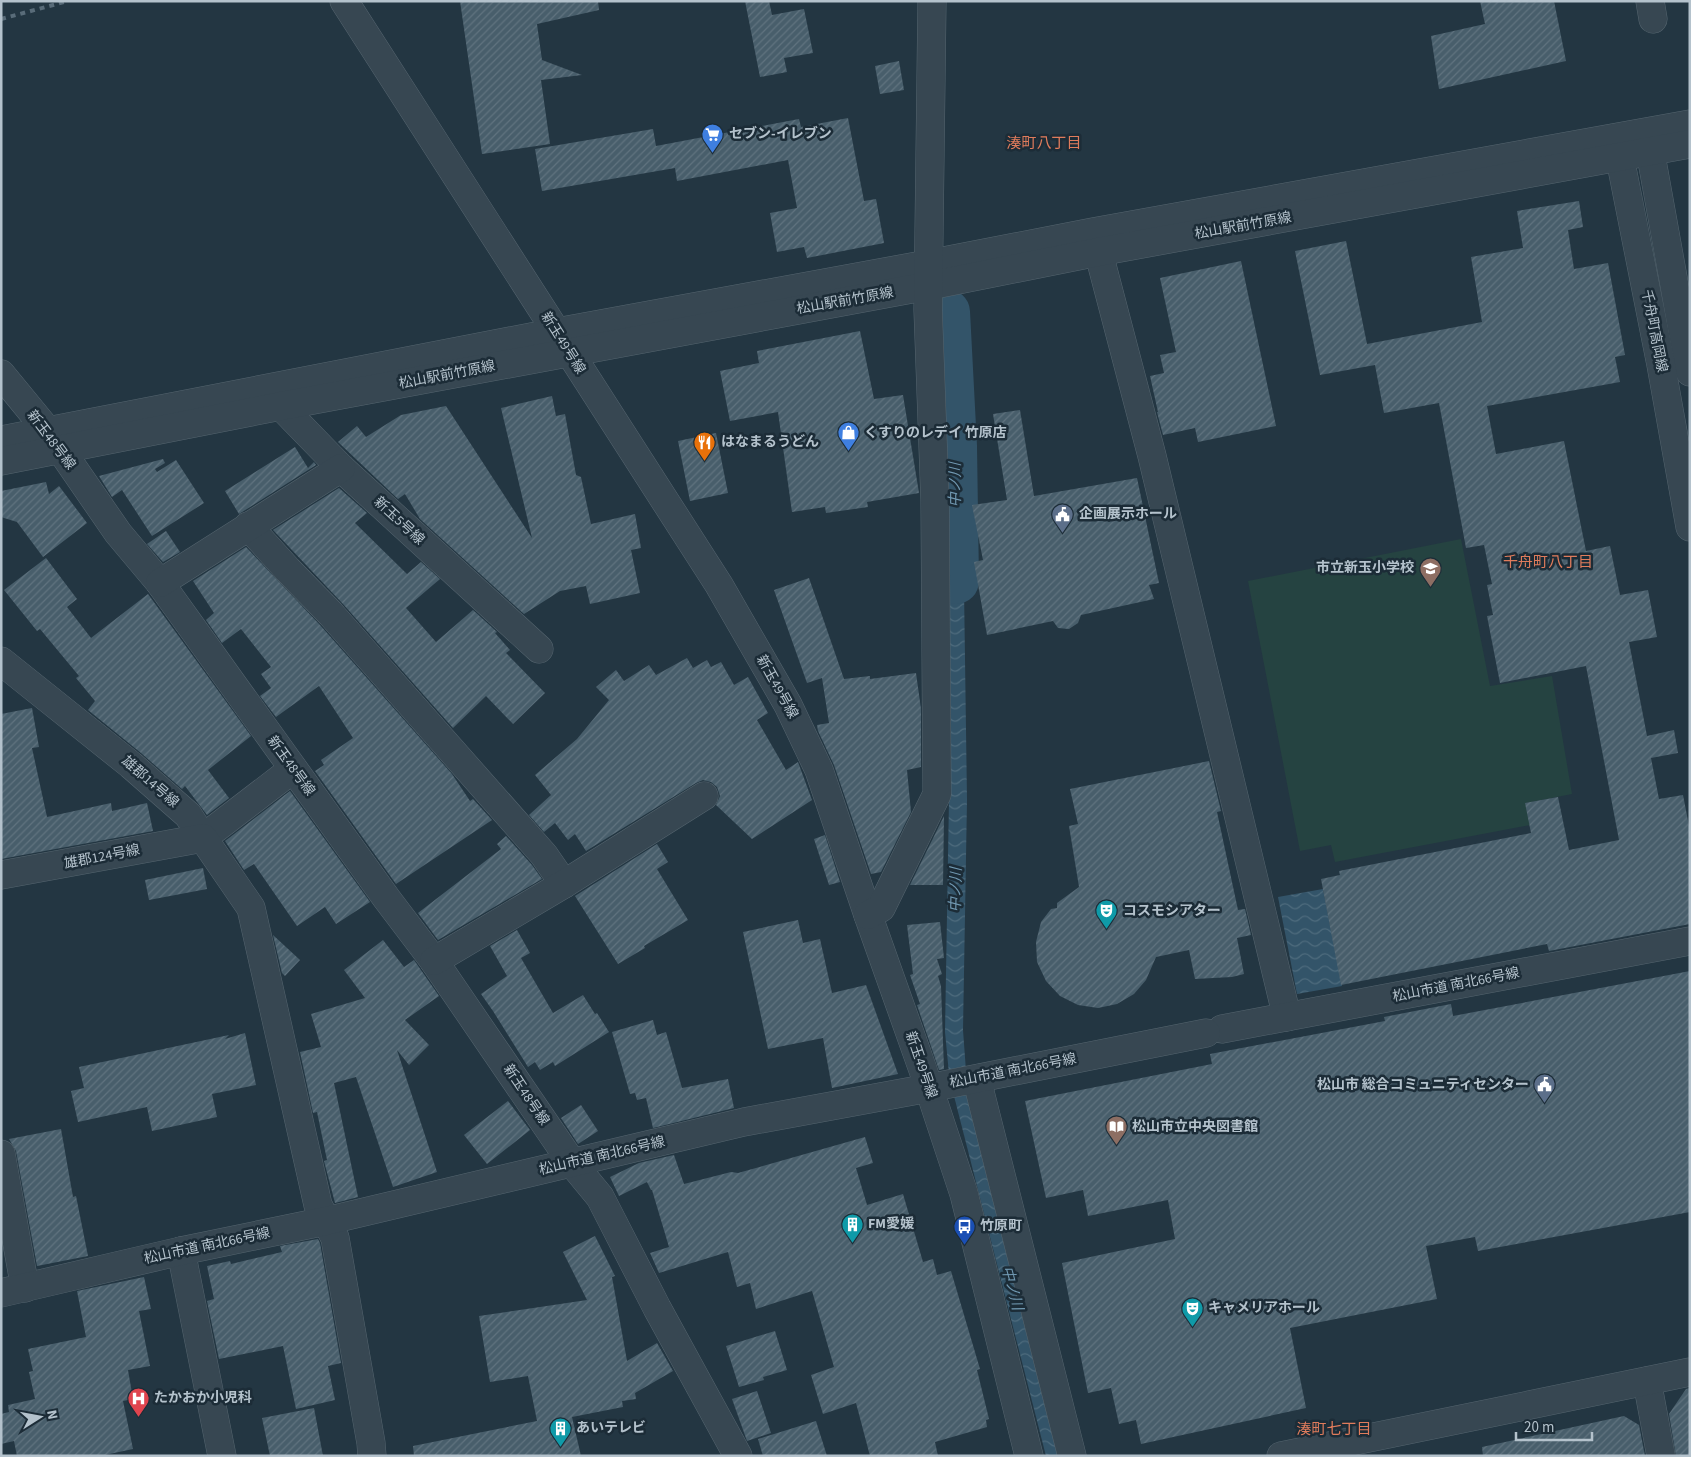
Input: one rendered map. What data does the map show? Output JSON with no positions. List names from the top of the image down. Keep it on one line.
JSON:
{"streets":{"street":["松山駅前竹原線","千舟町高岡線","新玉49号線","新玉48号線","新玉5号線","雄郡14号線","雄郡124号線","松山市道 南北66号線"]},"crossings":[["松山駅前竹原線","千舟町高岡線"],["松山駅前竹原線","新玉49号線"],["松山駅前竹原線","新玉48号線"],["松山駅前竹原線","新玉5号線"],["新玉49号線","松山市道 南北66号線"],["新玉48号線","松山市道 南北66号線"],["雄郡14号線","雄郡124号線"],["雄郡14号線","松山市道 南北66号線"]],"districts":["湊町八丁目","千舟町八丁目","湊町七丁目"],"water":["中ノ川"],"places":{"supermarket":["セブン-イレブン"],"shop":["くすりのレデイ 竹原店"],"restaurant":["はなまるうどん"],"public building":["企画展示ホール","松山市 総合コミュニティセンター"],"school or university":["市立新玉小学校"],"theatre":["コスモシアター","キャメリアホール"],"library":["松山市立中央図書館"],"building":["FM愛媛","あいテレビ"],"bus stop":["竹原町"],"hospital":["たかおか小児科"]},"scale_bar":"20 m","north":"right"}
